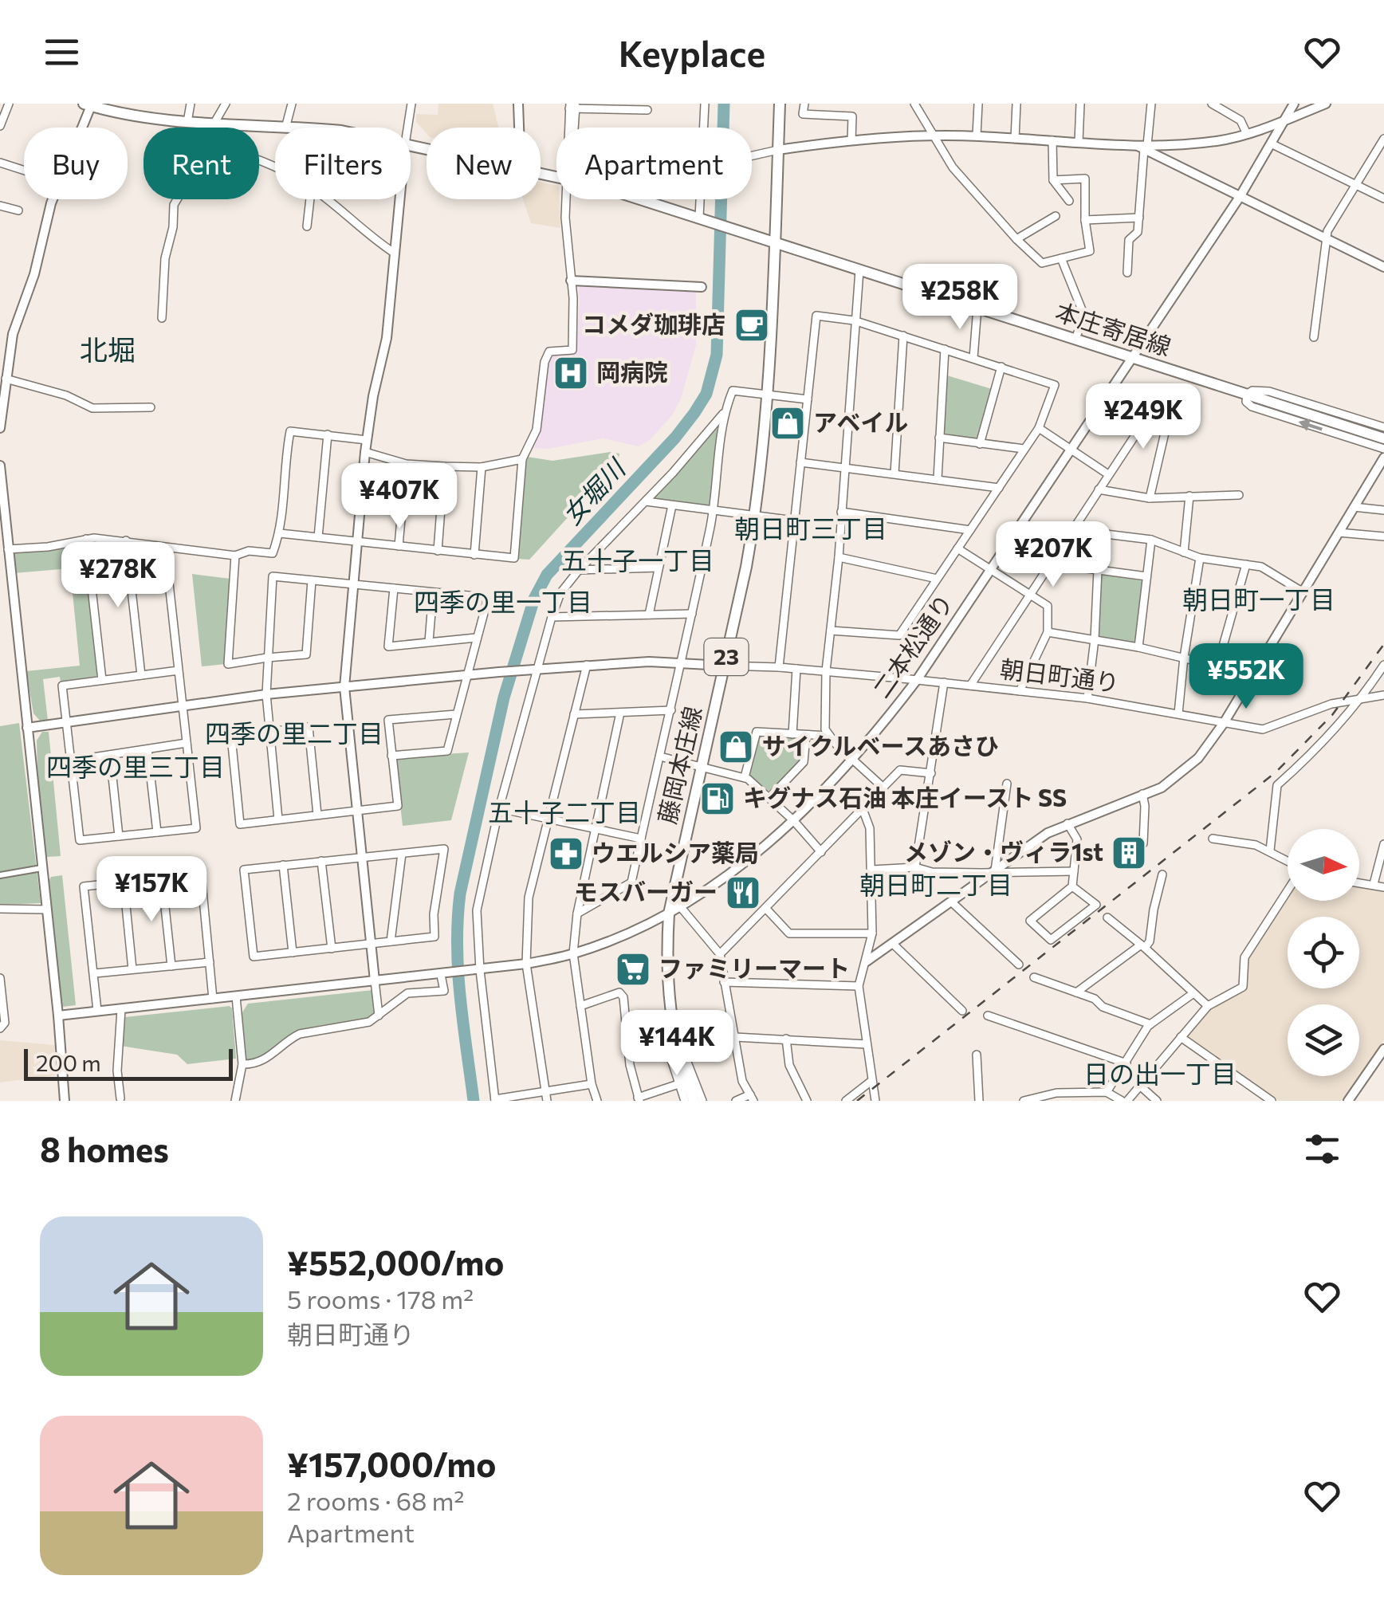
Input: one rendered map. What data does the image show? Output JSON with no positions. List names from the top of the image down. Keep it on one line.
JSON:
{"streets":{"main road":["本庄寄居線","23","藤岡本庄線"],"street":["二本松通り","朝日町通り"]},"crossings":[["本庄寄居線","二本松通り"],["本庄寄居線","藤岡本庄線"],["二本松通り","朝日町通り"],["二本松通り","藤岡本庄線"],["朝日町通り","藤岡本庄線"]],"districts":["北堀","朝日町三丁目","五十子一丁目","朝日町一丁目","四季の里一丁目","四季の里二丁目","四季の里三丁目","五十子二丁目","朝日町二丁目","日の出一丁目"],"water":["女堀川"],"places":{"cafe":["コメダ珈琲店"],"hospital":["岡病院"],"shop":["アベイル","サイクルベースあさひ"],"fuel station":["キグナス石油 本庄イースト SS"],"building":["メゾン・ヴィラ1st"],"pharmacy":["ウエルシア薬局"],"restaurant":["モスバーガー"],"supermarket":["ファミリーマート"]},"scale_bar":"200 m","north":"right","page":{"header":"Keyplace","chip":["Buy","Rent","Filters","New","Apartment"],"price":["¥258K","¥249K","¥407K","¥207K","¥278K","¥552K","¥157K","¥144K"],"scale":"200 m","heading":"8 homes","list":[{"name":"¥552,000/mo","note":"5 rooms · 178 m² · 朝日町通り"},{"name":"¥157,000/mo","note":"2 rooms · 68 m² · Apartment"}]}}
